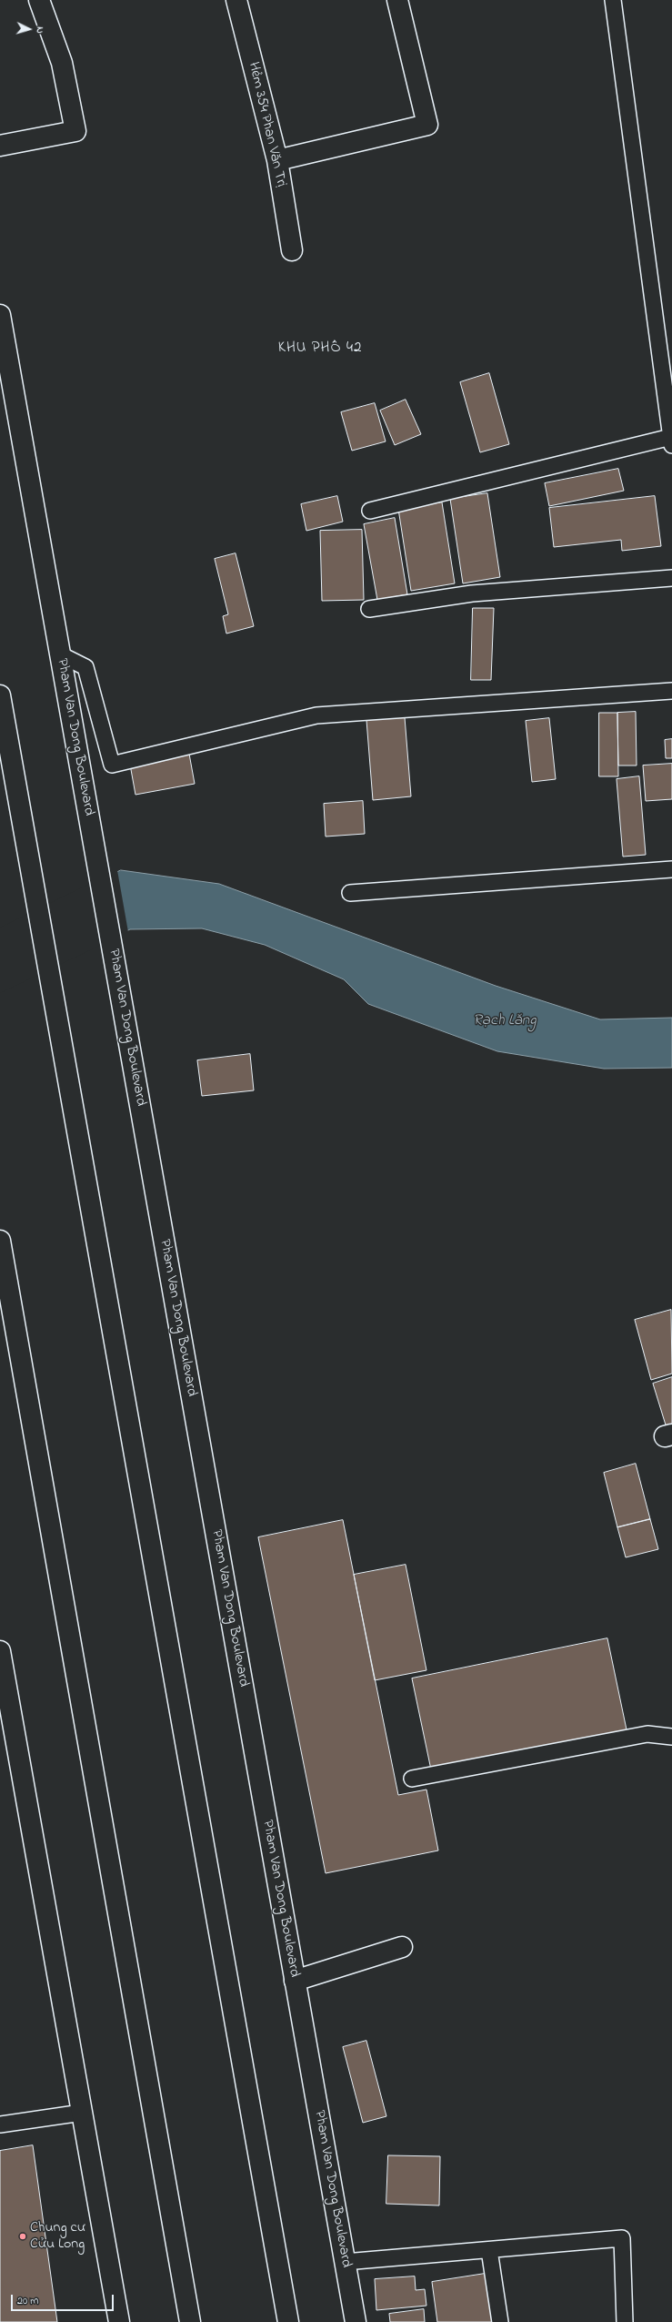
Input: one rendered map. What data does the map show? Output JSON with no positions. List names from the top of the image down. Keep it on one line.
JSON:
{"streets":{"main road":["Hẻm 354 Phan Văn Trị","Pham Van Dong Boulevard"]},"districts":["KHU PHỐ 42"],"water":["Rạch Lăng"],"places":["Chung cư Cửu Long"],"scale_bar":"20 m","north":"right"}
